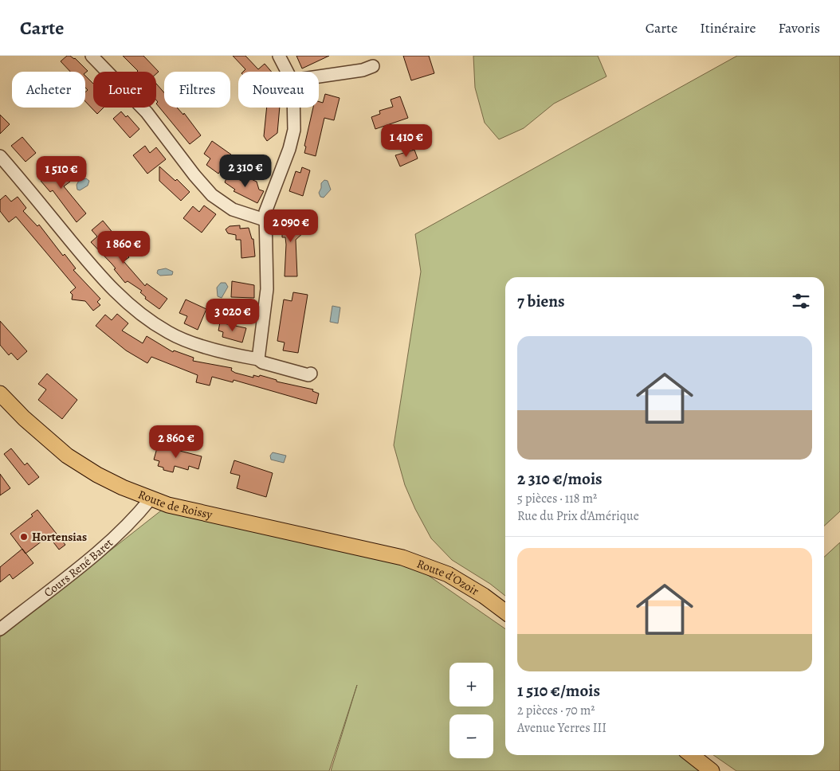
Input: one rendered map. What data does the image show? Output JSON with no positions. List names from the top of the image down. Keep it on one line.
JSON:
{"streets":{"main road":["Route de Roissy","Route d'Ozoir"],"street":["Cours René Baret"]},"crossings":[["Route de Roissy","Cours René Baret"],["Route de Roissy","Route d'Ozoir"]],"places":["Hortensias"],"page":{"header":"Carte","nav":["Carte","Itinéraire","Favoris"],"chip":["Acheter","Louer","Filtres","Nouveau"],"price":["1 410 €","2 310 €","1 510 €","2 090 €","1 860 €","3 020 €","2 860 €"],"heading":"7 biens","list":[{"name":"2 310 €/mois","note":"5 pièces · 118 m² · Rue du Prix d'Amérique"},{"name":"1 510 €/mois","note":"2 pièces · 70 m² · Avenue Yerres III"}],"map_buttons":["+","−"]}}
